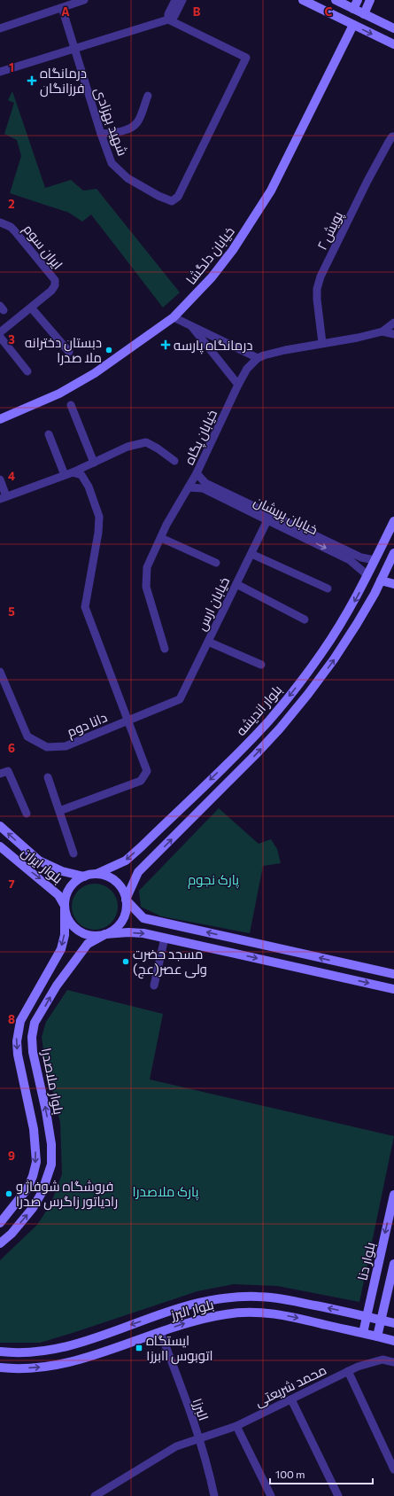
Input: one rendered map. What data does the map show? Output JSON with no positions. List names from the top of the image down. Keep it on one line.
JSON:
{"streets":{"main road":["خیابان دلگشا","بلوار اندیشه","بلوار ایران","بلوار ملاصدرا","بلوار دنا","بلوار البرز"],"street":["شهید بهزادی","پویش ۲","ایران سوم","خیابان پگاه","خیابان پریشان","خیابان ارس","دانا دوم","محمد شریعتی","البرز۱"]},"crossings":[["خیابان پگاه","خیابان پریشان"],["خیابان پریشان","خیابان ارس"],["خیابان پریشان","بلوار اندیشه"],["خیابان ارس","دانا دوم"],["بلوار اندیشه","بلوار ایران"],["بلوار اندیشه","بلوار ملاصدرا"],["بلوار ایران","بلوار ملاصدرا"],["بلوار دنا","بلوار البرز"],["بلوار البرز","البرز۱"],["محمد شریعتی","البرز۱"]],"parks":["پارک نجوم","پارک ملاصدرا"],"places":{"health":["درمانگاه فرزانگان","درمانگاه پارسه"],"other":["دبستان دخترانه ملا صدرا","مسجد حضرت ولی عصر(عج)","فروشگاه شوفاژ و رادیاتور زاگرس صدرا"],"transit":["ایستگاه اتوبوس اابرز۱"]},"scale_bar":"100 m","grid":{"columns":["A","B","C"],"rows":["1","2","3","4","5","6","7","8","9"]}}
